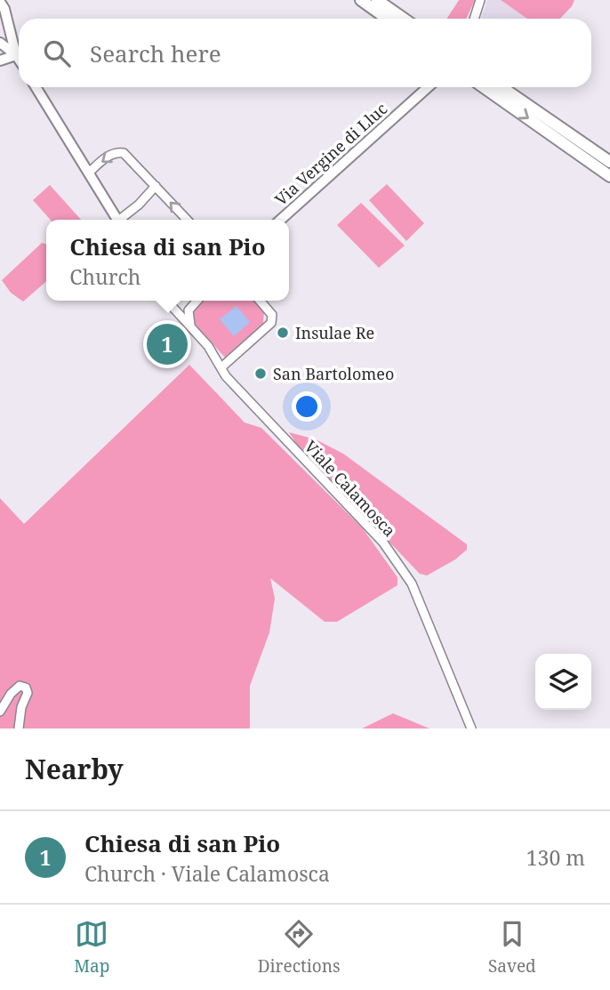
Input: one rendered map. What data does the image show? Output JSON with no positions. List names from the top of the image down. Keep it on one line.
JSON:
{"streets":{"street":["Via Vergine di Lluc","Viale Calamosca"]},"places":["Insulae Re","San Bartolomeo"],"page":{"search":"Search here","popup":["Chiesa di san Pio","Church"],"pins":"1","heading":"Nearby","list":[{"mark":"1","name":"Chiesa di san Pio","note":"Church · Viale Calamosca","value":"130 m"}],"nav":["Map","Directions","Saved"]}}
